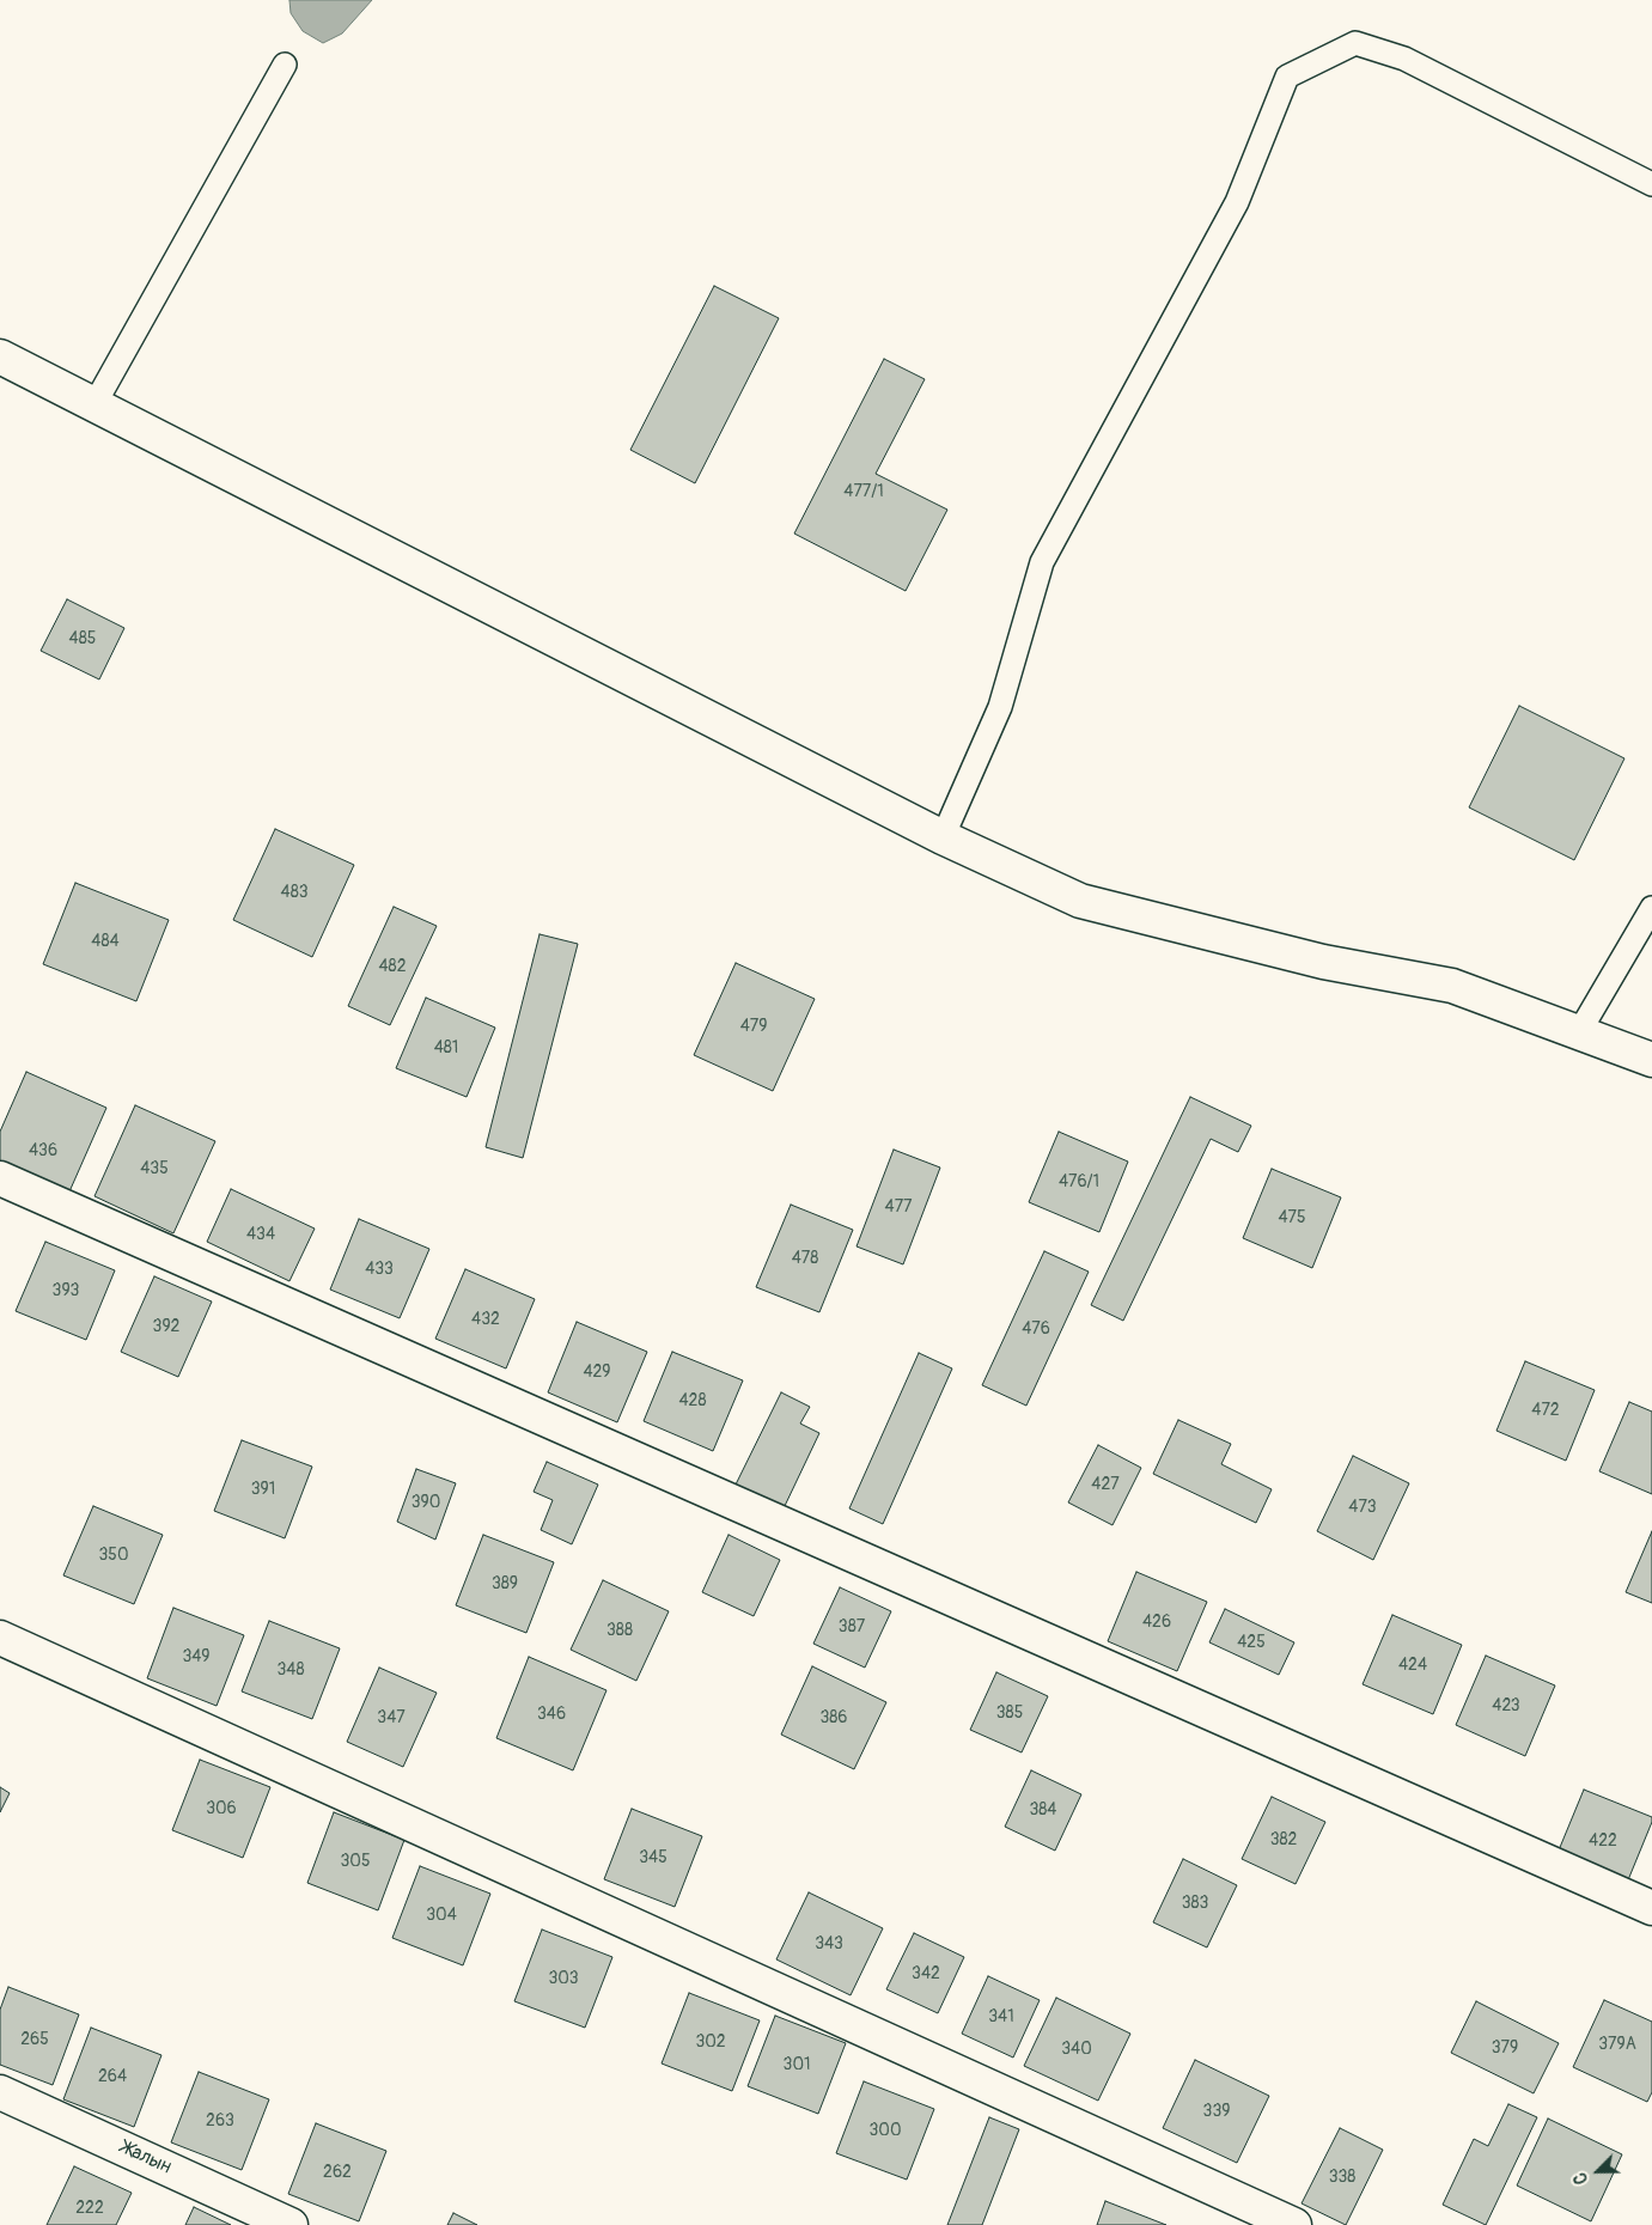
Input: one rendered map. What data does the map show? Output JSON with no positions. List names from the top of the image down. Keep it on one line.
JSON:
{"streets":{"street":["Жалын"]},"house_numbers":["477/1","485","483","484","482","479","481","436","435","476/1","477","475","434","478","433","393","432","392","476","429","428","472","427","391","390","473","350","389","426","387","388","425","349","424","348","423","385","346","347","386","306","384","382","422","345","305","383","304","343","342","303","341","265","302","379А","379","340","301","264","339","263","300","262","338","222"],"north":"bottom left"}
